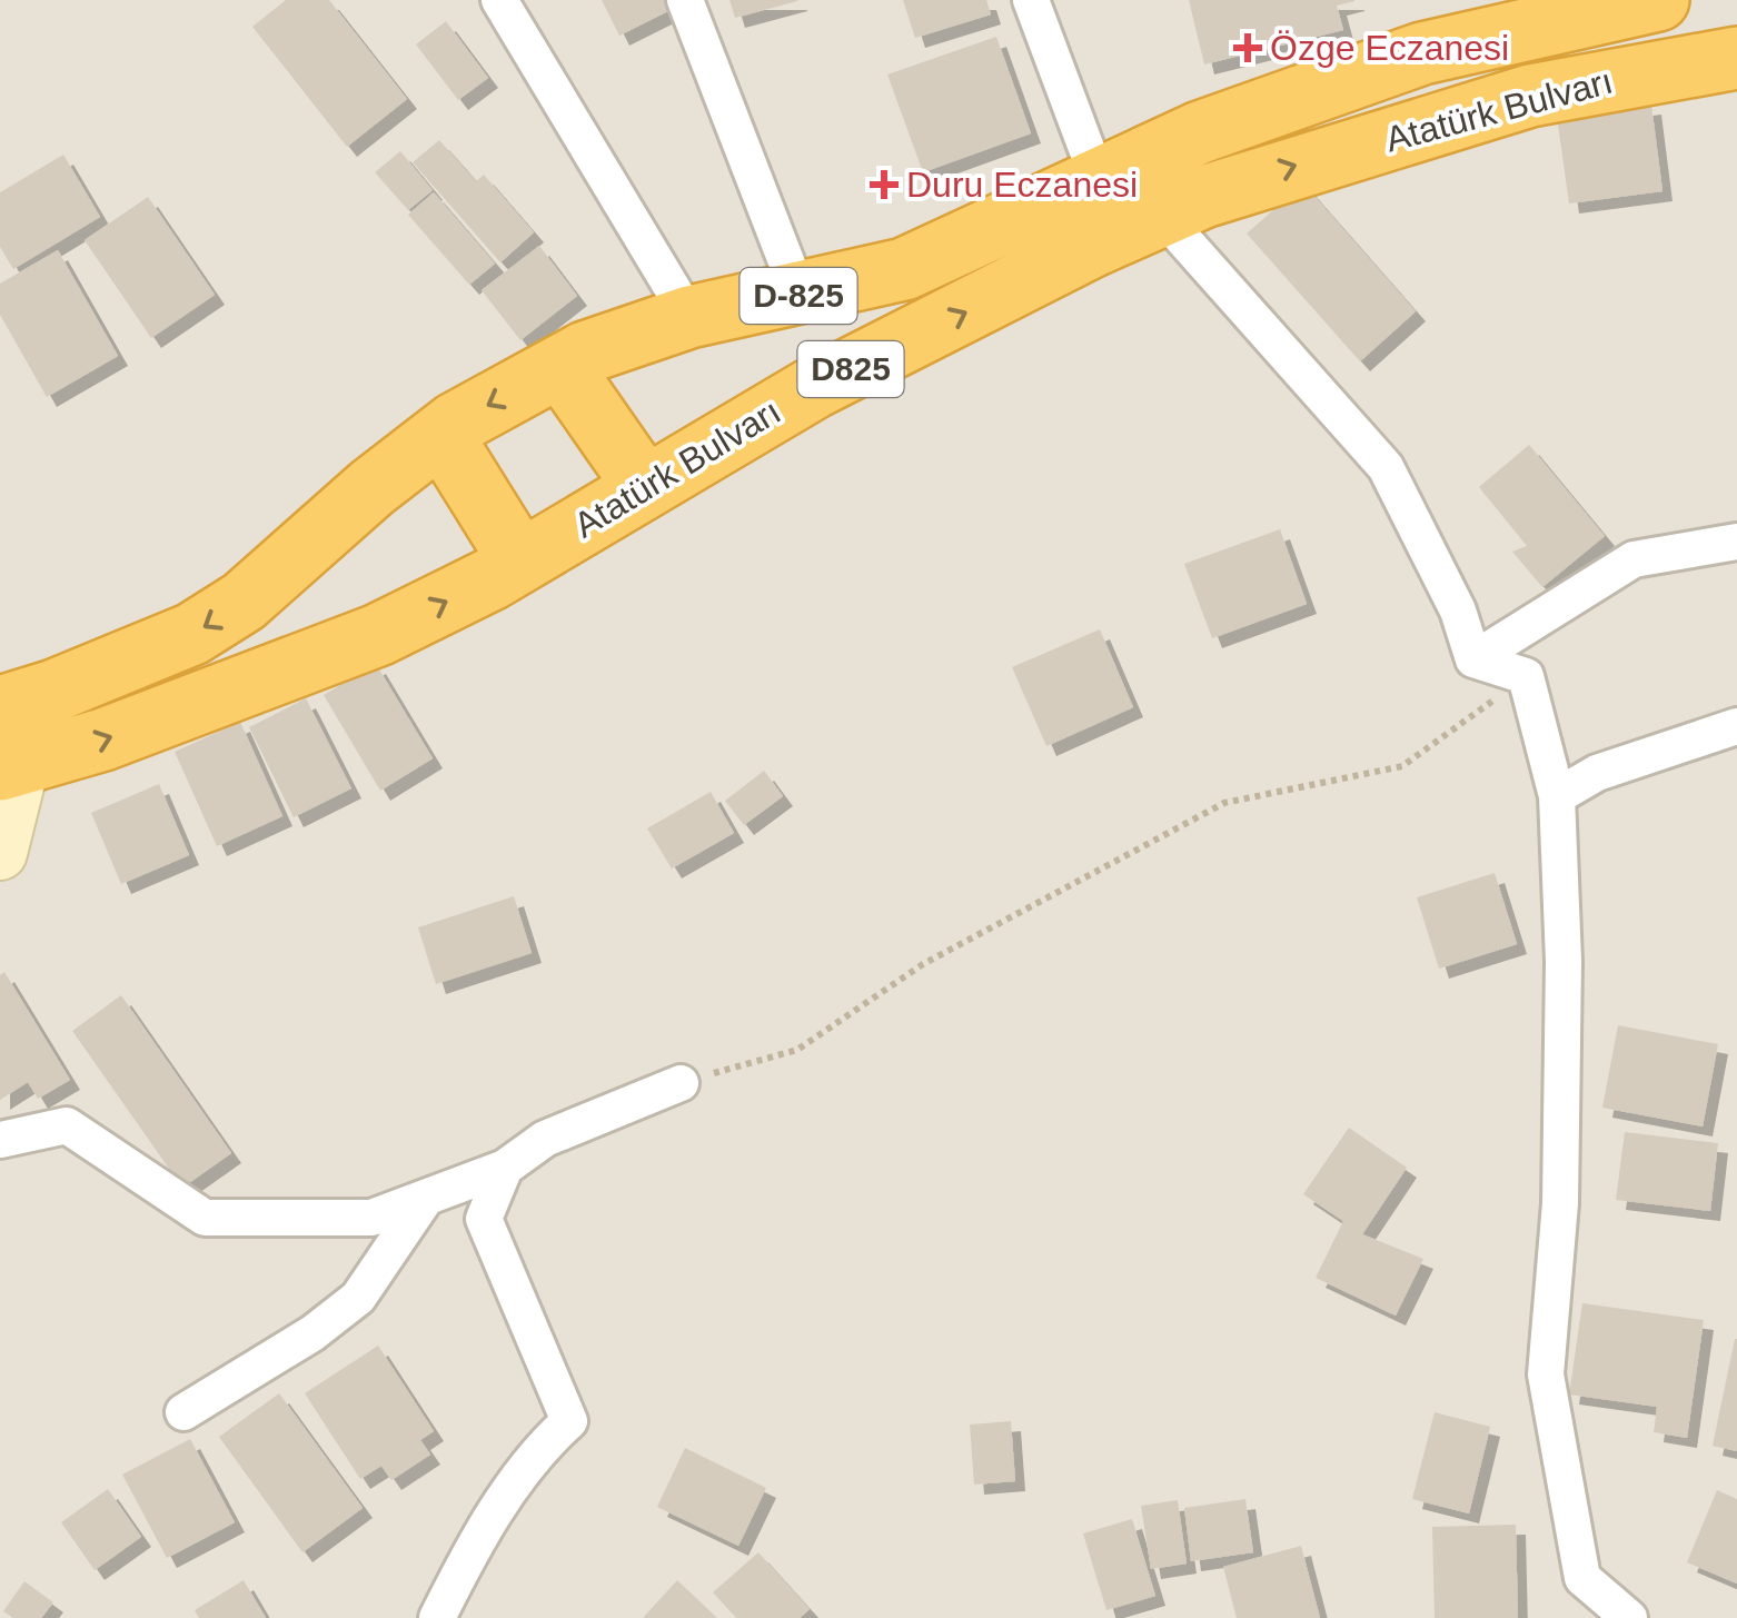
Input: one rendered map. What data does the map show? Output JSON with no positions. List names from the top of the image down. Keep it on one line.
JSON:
{"streets":{"highway":["Atatürk Bulvarı","D-825","D825"]},"places":{"health":["Özge Eczanesi","Duru Eczanesi"]}}
